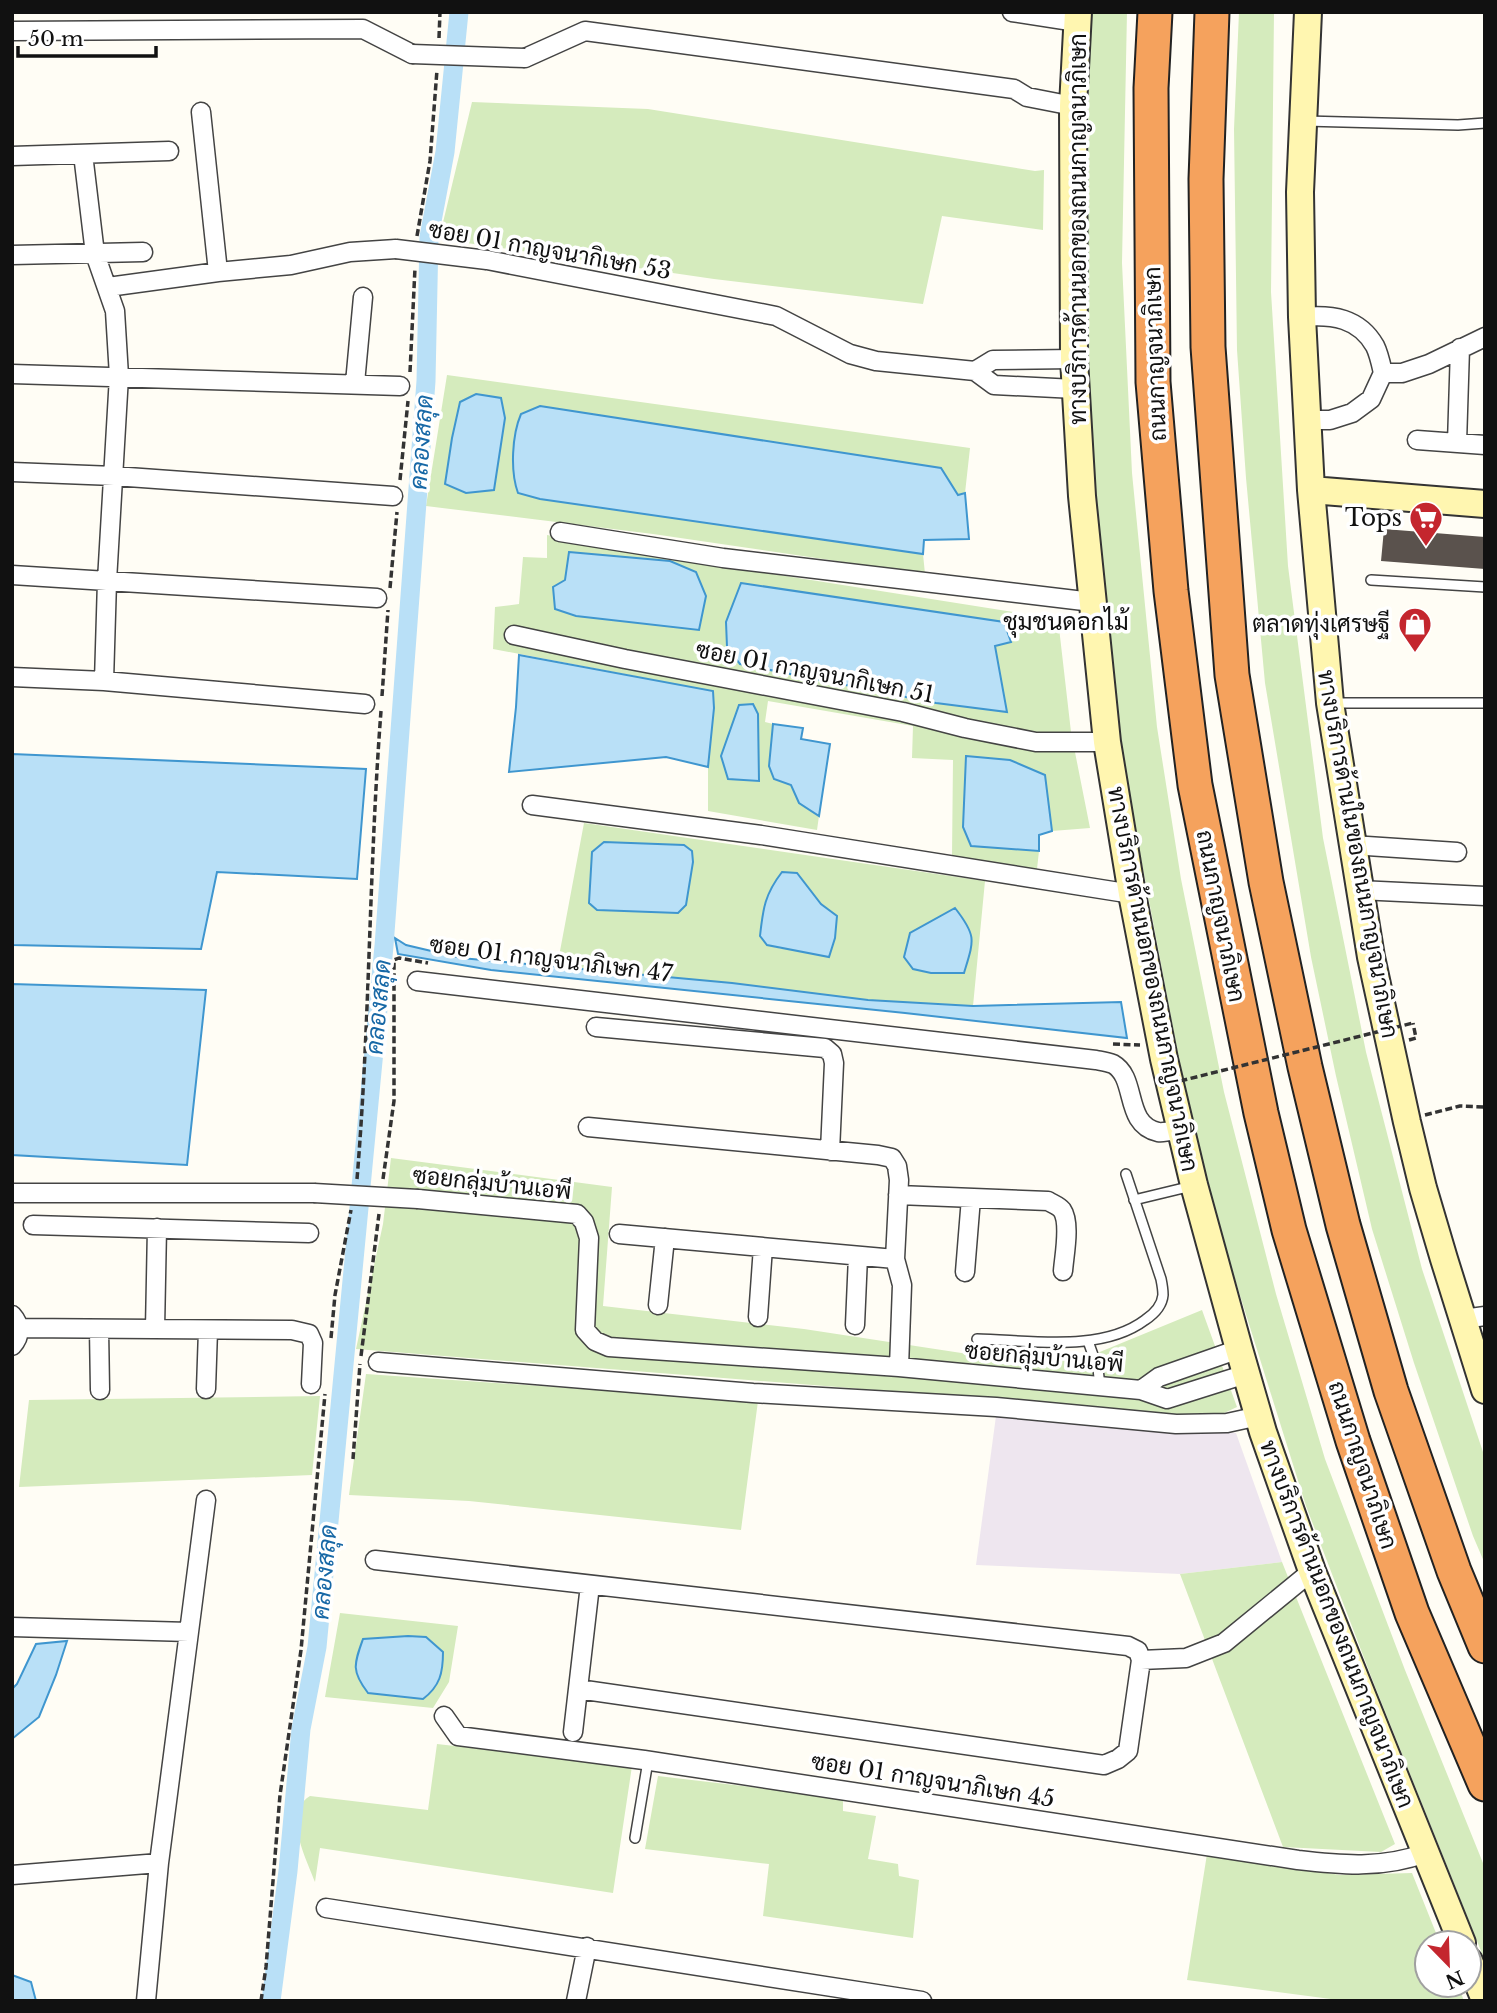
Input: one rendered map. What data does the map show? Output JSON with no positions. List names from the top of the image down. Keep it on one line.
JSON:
{"streets":{"highway":["ถนนกาญจนาภิเษก"],"main road":["ทางบริการด้านนอกของถนนกาญจนาภิเษก","ทางบริการด้านในของถนนกาญจนาภิเษก"],"street":["ซอย 01 กาญจนากิเษก 53","ซอย 01 กาญจนากิเษก 51","ซอยกลุ่มบ้านเอพี","ซอย 01 กาญจนาภิเษก 45"],"path":["ซอย 01 กาญจนาภิเษก 47"]},"crossings":[["ทางบริการด้านนอกของถนนกาญจนาภิเษก","ซอย 01 กาญจนากิเษก 53"],["ทางบริการด้านนอกของถนนกาญจนาภิเษก","ซอย 01 กาญจนากิเษก 51"],["ทางบริการด้านนอกของถนนกาญจนาภิเษก","ซอยกลุ่มบ้านเอพี"],["ทางบริการด้านนอกของถนนกาญจนาภิเษก","ซอย 01 กาญจนาภิเษก 45"]],"districts":["ชุมชนดอกไม้"],"water":["คลองสลุด"],"places":{"supermarket":["Tops"],"shop":["ตลาดทุ่งเศรษฐี"]},"scale_bar":"50 m","north":"bottom right"}
